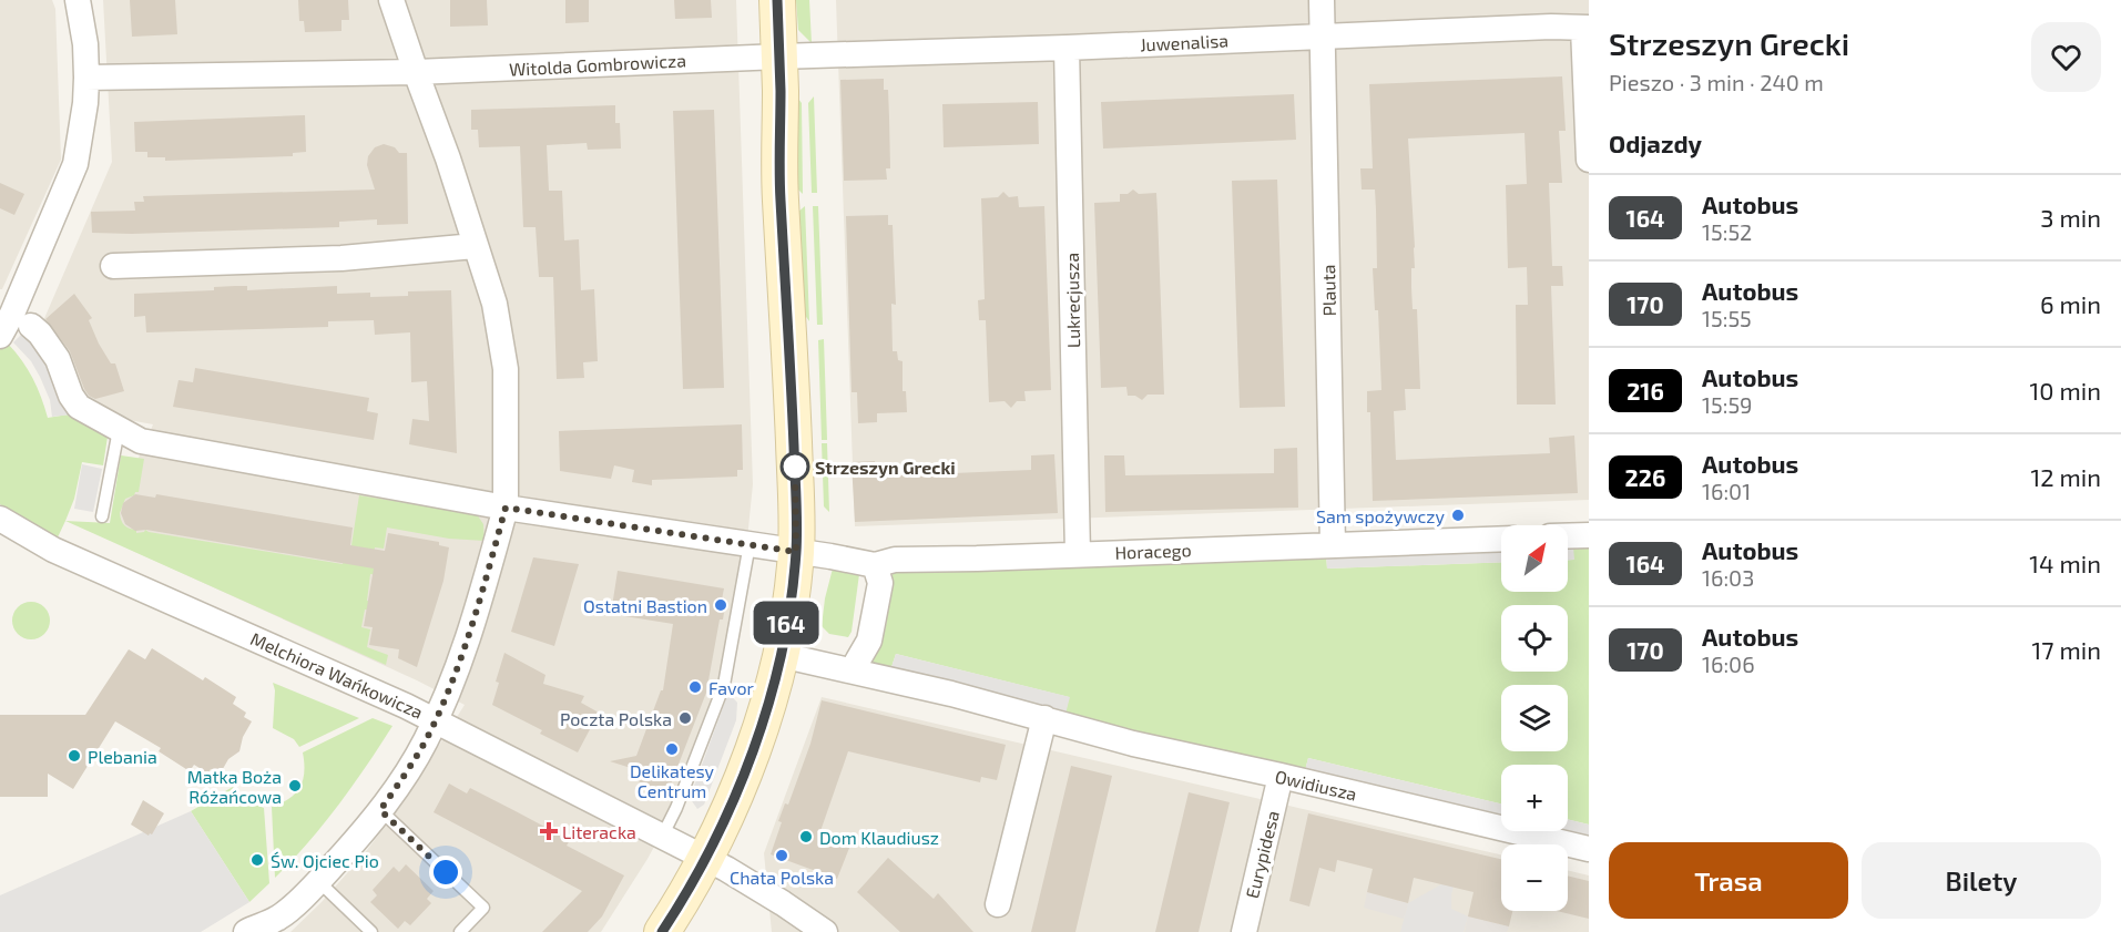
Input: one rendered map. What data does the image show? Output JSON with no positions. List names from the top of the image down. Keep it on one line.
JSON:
{"streets":{"street":["Juwenalisa","Witolda Gombrowicza","Plauta","Lukrecjusza","Horacego","Melchiora Wańkowicza","Owidiusza","Eurypidesa"]},"crossings":[["Juwenalisa","Witolda Gombrowicza"],["Juwenalisa","Plauta"],["Juwenalisa","Lukrecjusza"],["Plauta","Horacego"],["Lukrecjusza","Horacego"],["Owidiusza","Eurypidesa"]],"places":{"other":["Strzeszyn Grecki","Sam spożywczy","Ostatni Bastion","Favor","Poczta Polska","Delikatesy Centrum","Plebania","Matka Boża Różańcowa","Dom Klaudiusz","Chata Polska","Św. Ojciec Pio"],"health":["Literacka"]},"lines":["bus line 164"],"north":"top right","page":{"on_map":"164","heading":[["Strzeszyn Grecki","Pieszo · 3 min · 240 m"],"Odjazdy"],"list":[{"mark":"164","name":"Autobus","note":"15:52","value":"3 min"},{"mark":"170","name":"Autobus","note":"15:55","value":"6 min"},{"mark":"216","name":"Autobus","note":"15:59","value":"10 min"},{"mark":"226","name":"Autobus","note":"16:01","value":"12 min"},{"mark":"164","name":"Autobus","note":"16:03","value":"14 min"},{"mark":"170","name":"Autobus","note":"16:06","value":"17 min"}],"map_buttons":["+","−"],"buttons":["Trasa","Bilety"]}}
